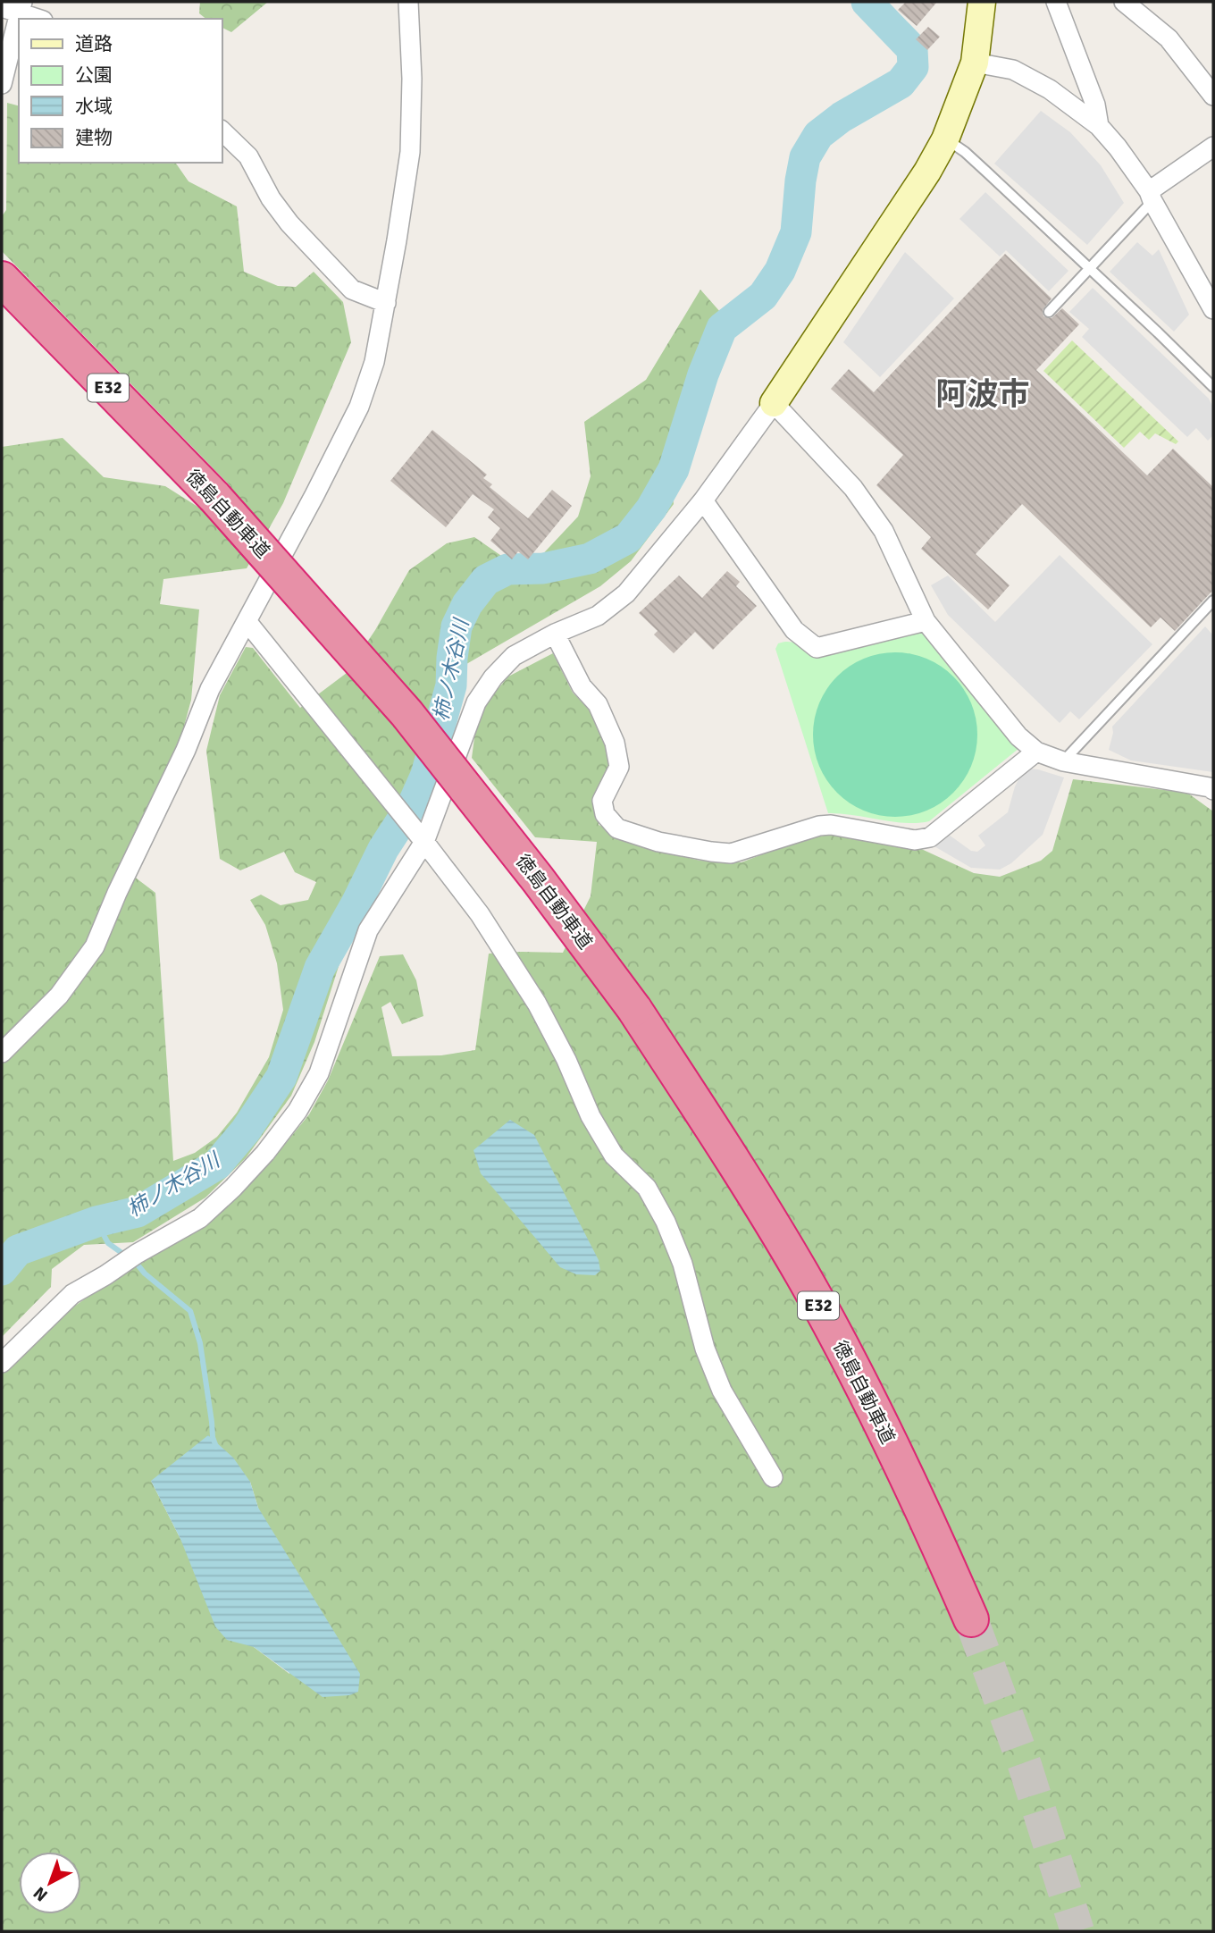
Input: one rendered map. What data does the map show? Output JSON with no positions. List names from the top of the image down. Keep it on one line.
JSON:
{"streets":{"highway":["E32","徳島自動車道"]},"districts":["阿波市"],"water":["柿ノ木谷川"],"legend":["道路","公園","水域","建物"],"north":"bottom left"}
